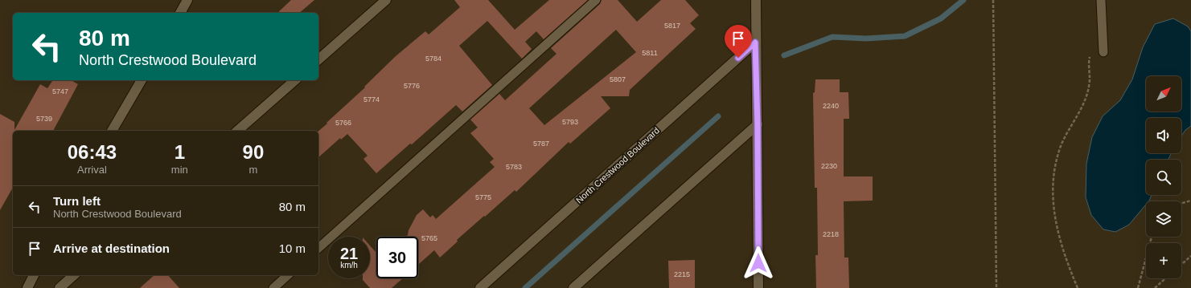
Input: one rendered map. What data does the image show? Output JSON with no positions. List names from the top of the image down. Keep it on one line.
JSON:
{"streets":{"street":["North Crestwood Boulevard"]},"house_numbers":["5817","5811","5784","5807","5776","5747","5774","2240","5739","5793","5766","5787","2230","5783","5775","2218","5765","2215"],"north":"top right","page":{"turn":["80 m","North Crestwood Boulevard"],"map_buttons":"+","eta":["06:43","Arrival","1","min","90","m"],"list":[{"name":"Turn left","note":"North Crestwood Boulevard","value":"80 m"},{"name":"Arrive at destination","value":"10 m"}],"speed":"21 km/h","limit":"30"}}
